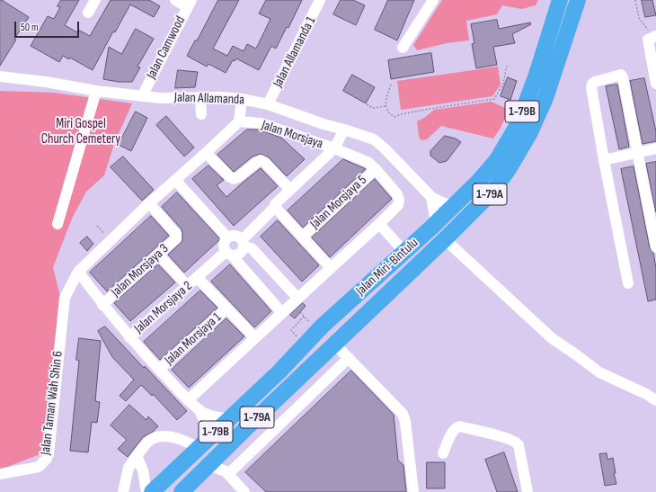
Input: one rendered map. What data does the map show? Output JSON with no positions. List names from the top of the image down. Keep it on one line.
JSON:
{"streets":{"highway":["1-79B","1-79A","Jalan Miri-Bintulu"],"street":["Jalan Camwood","Jalan Allamanda 1","Jalan Allamanda","Jalan Morsjaya","Jalan Morsjaya 5","Jalan Morsjaya 3","Jalan Morsjaya 2","Jalan Morsjaya 1","Jalan Taman Wah Shin 6"]},"crossings":[["Jalan Camwood","Jalan Allamanda"],["Jalan Allamanda 1","Jalan Allamanda"],["Jalan Allamanda","Jalan Miri-Bintulu"],["Jalan Morsjaya","Jalan Morsjaya 5"],["Jalan Morsjaya","Jalan Morsjaya 2"],["Jalan Morsjaya 2","Jalan Morsjaya 1"]],"parks":["Miri Gospel Church Cemetery"],"scale_bar":"50 m"}
